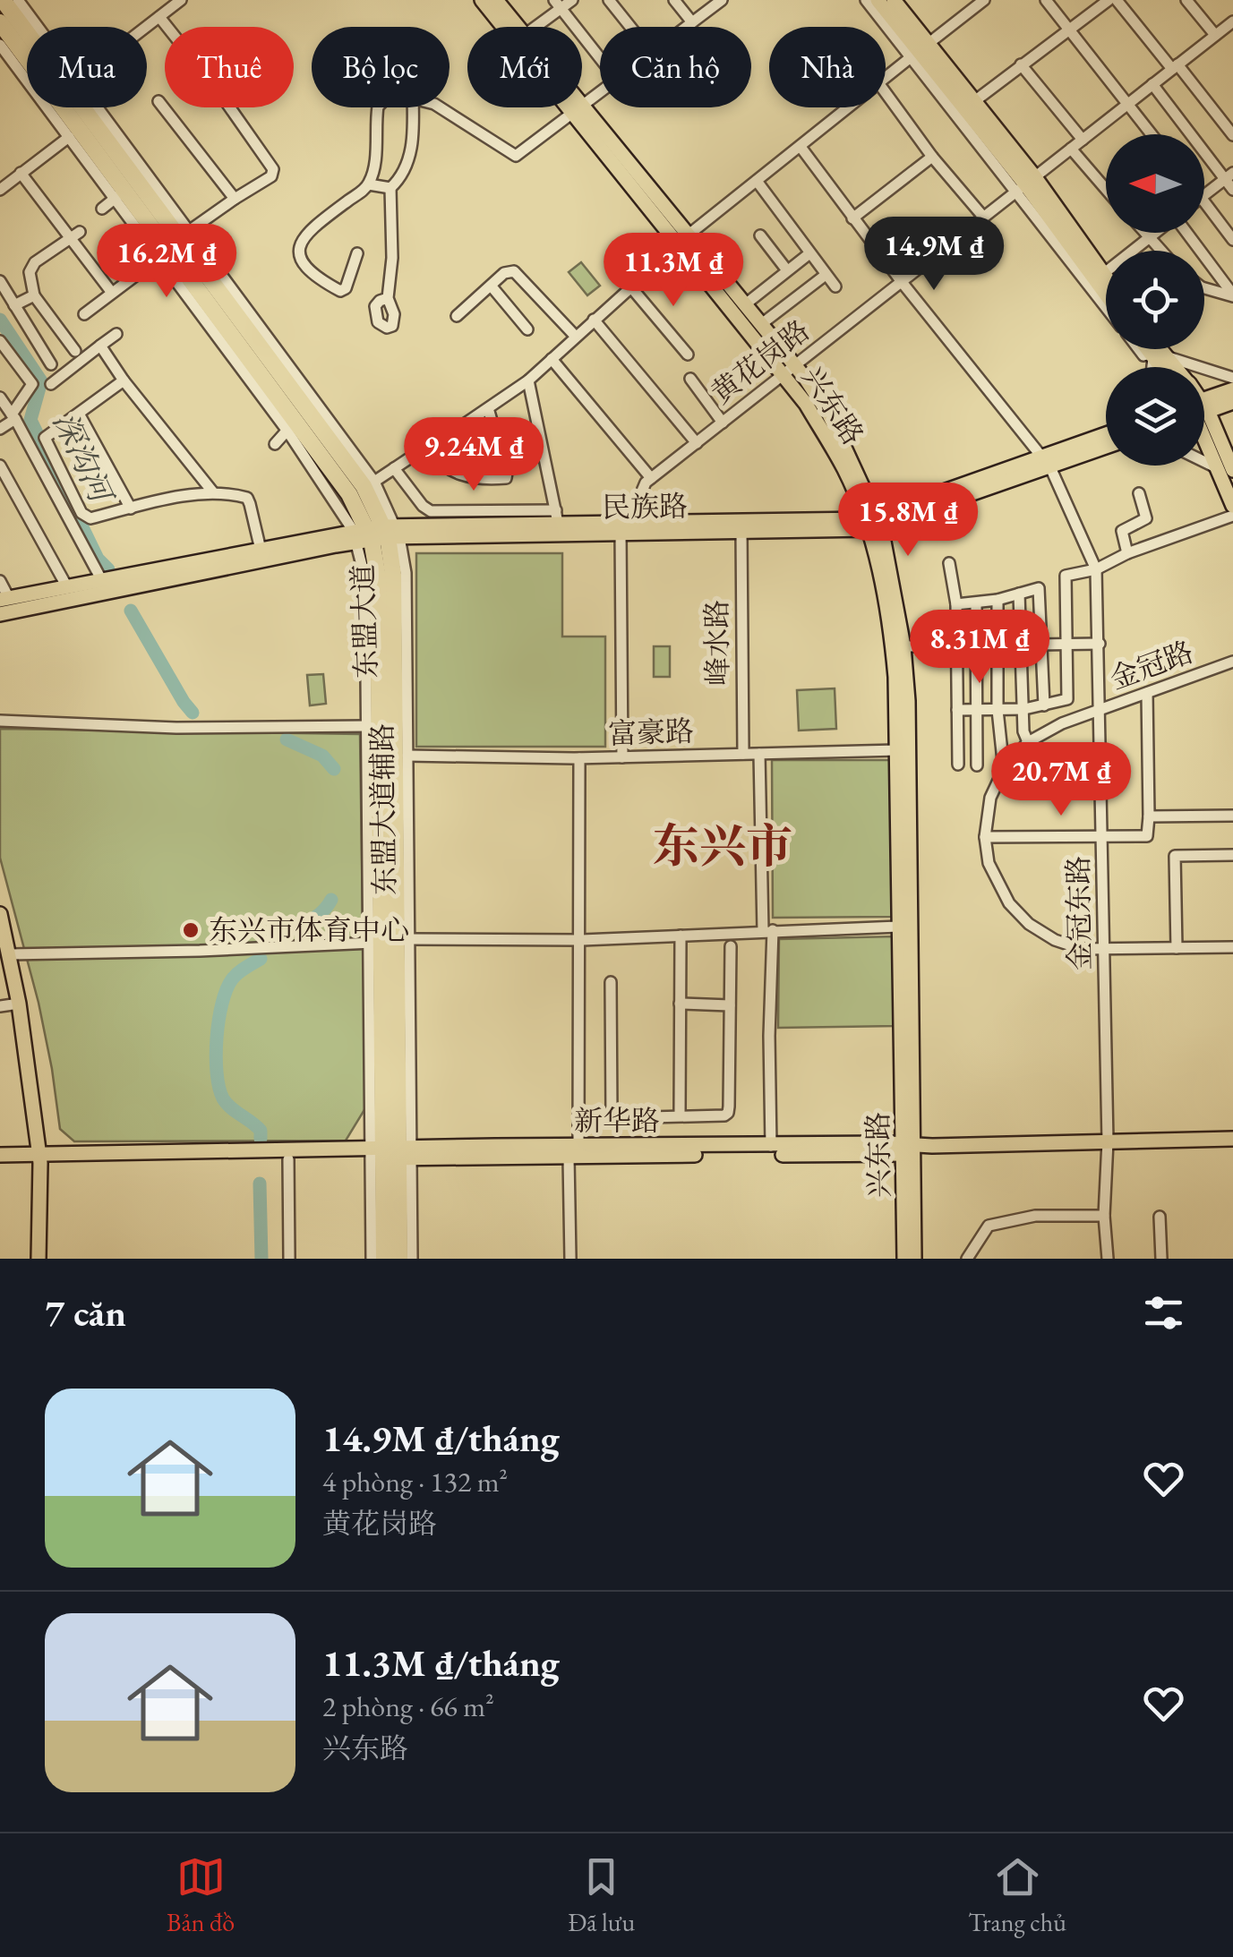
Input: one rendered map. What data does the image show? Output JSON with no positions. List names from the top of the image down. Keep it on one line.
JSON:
{"streets":{"highway":["东盟大道"],"main road":["兴东路","民族路","新华路"],"street":["黄花岗路","峰水路","金冠路","富豪路","东盟大道辅路","金冠东路"]},"crossings":[["黄花岗路","兴东路"],["黄花岗路","金冠东路"],["兴东路","民族路"],["兴东路","富豪路"],["兴东路","新华路"],["民族路","东盟大道"],["民族路","峰水路"],["民族路","东盟大道辅路"],["民族路","金冠东路"],["东盟大道","东盟大道辅路"],["东盟大道","新华路"],["峰水路","富豪路"],["金冠路","金冠东路"],["富豪路","东盟大道辅路"],["东盟大道辅路","新华路"],["金冠东路","新华路"]],"districts":["东兴市"],"water":["深沟河"],"places":["东兴市体育中心"],"north":"left","page":{"chip":["Mua","Thuê","Bộ lọc","Mới","Căn hộ","Nhà"],"price":["14.9M ₫","16.2M ₫","11.3M ₫","9.24M ₫","15.8M ₫","8.31M ₫","20.7M ₫"],"heading":"7 căn","list":[{"name":"14.9M ₫/tháng","note":"4 phòng · 132 m² · 黄花岗路"},{"name":"11.3M ₫/tháng","note":"2 phòng · 66 m² · 兴东路"}],"tabs":["Bản đồ","Đã lưu","Trang chủ"]}}
